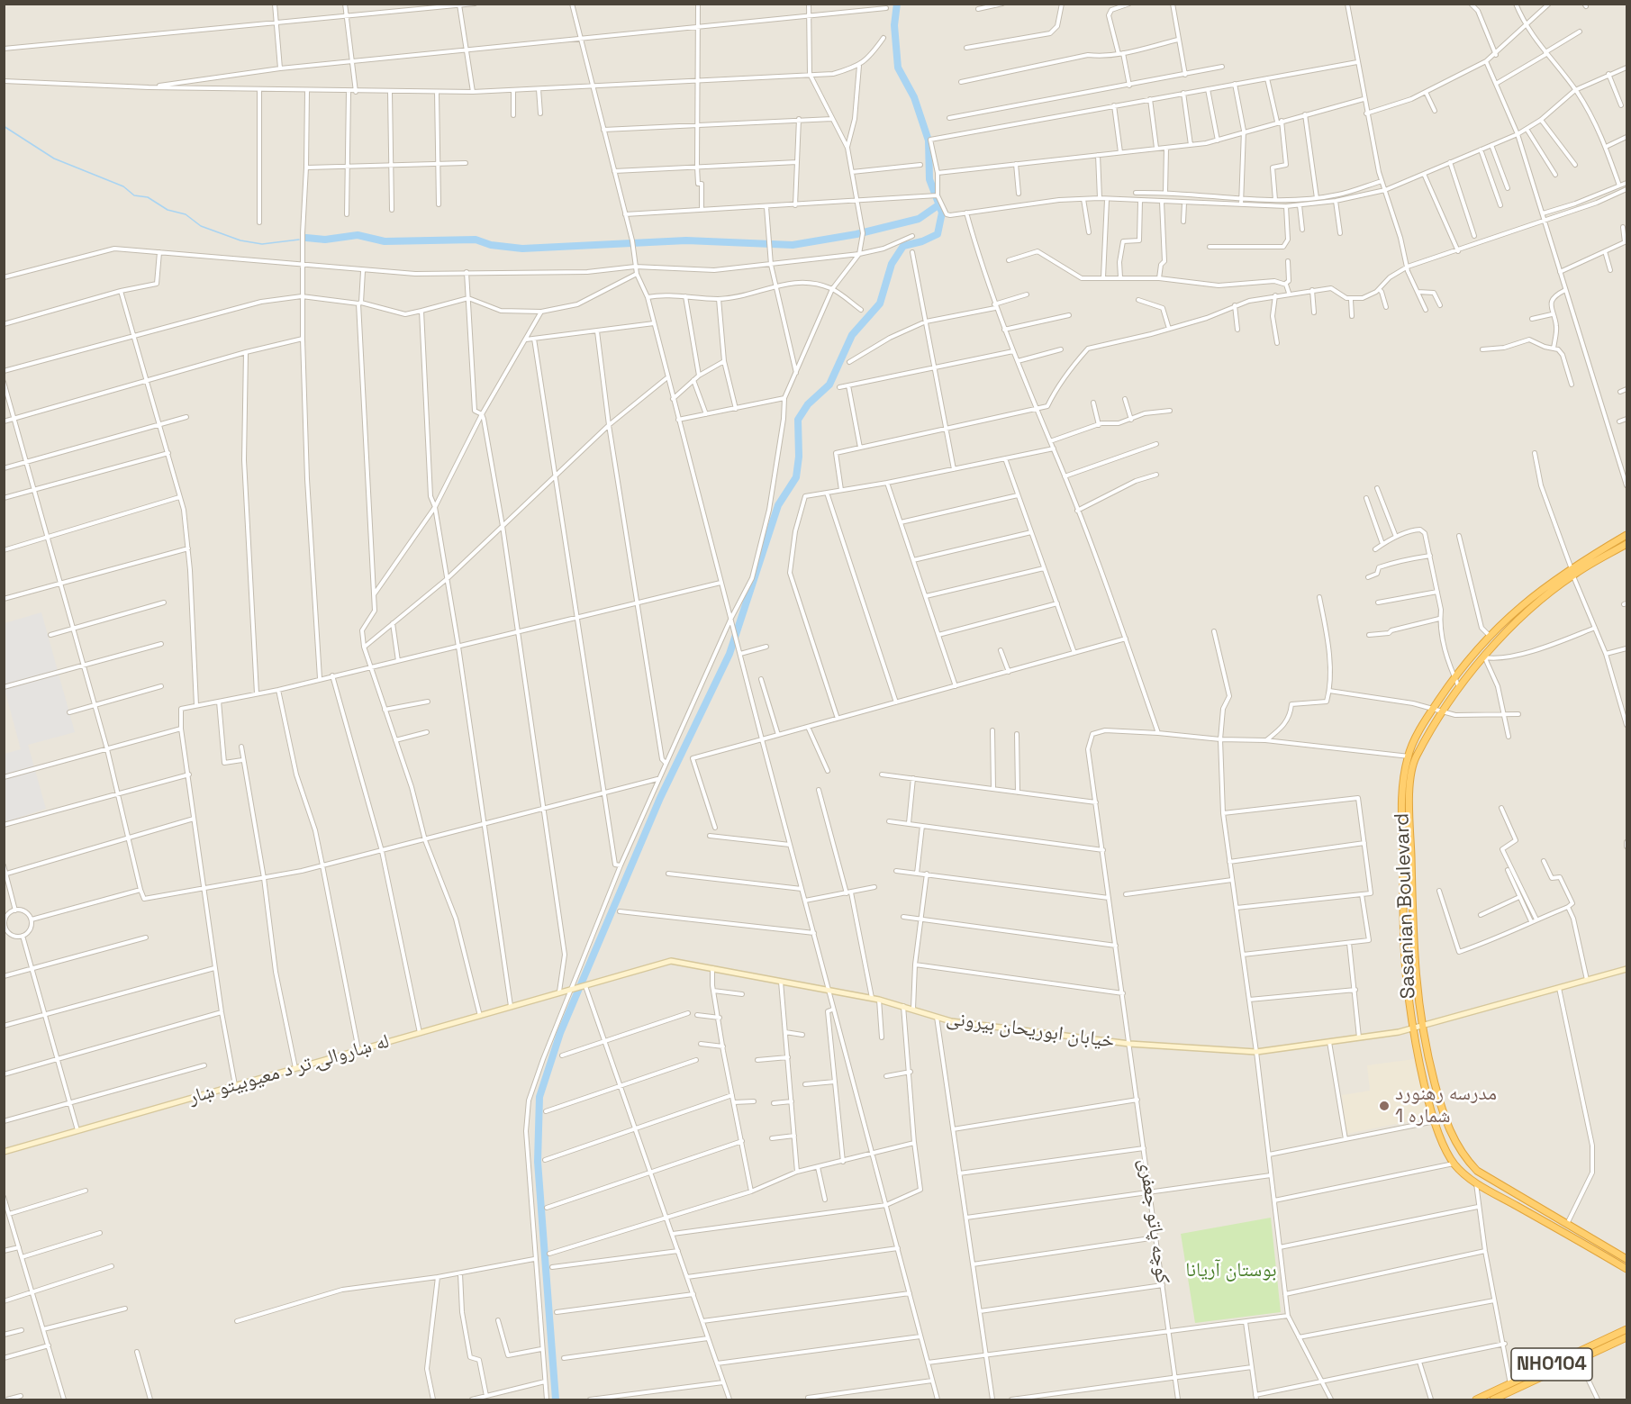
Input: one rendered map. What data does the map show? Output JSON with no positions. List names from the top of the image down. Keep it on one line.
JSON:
{"streets":{"highway":["Sasanian Boulevard","NH0104"],"street":["خیابان ابوریحان بیرونی","له ښاروالۍ تر د معیوبیتو ښار","کوچه پاتو جعفری"]},"crossings":[["Sasanian Boulevard","خیابان ابوریحان بیرونی"],["خیابان ابوریحان بیرونی","له ښاروالۍ تر د معیوبیتو ښار"],["خیابان ابوریحان بیرونی","کوچه پاتو جعفری"]],"parks":["بوستان آریانا"],"places":["مدرسه رهنورد شماره 1"]}
